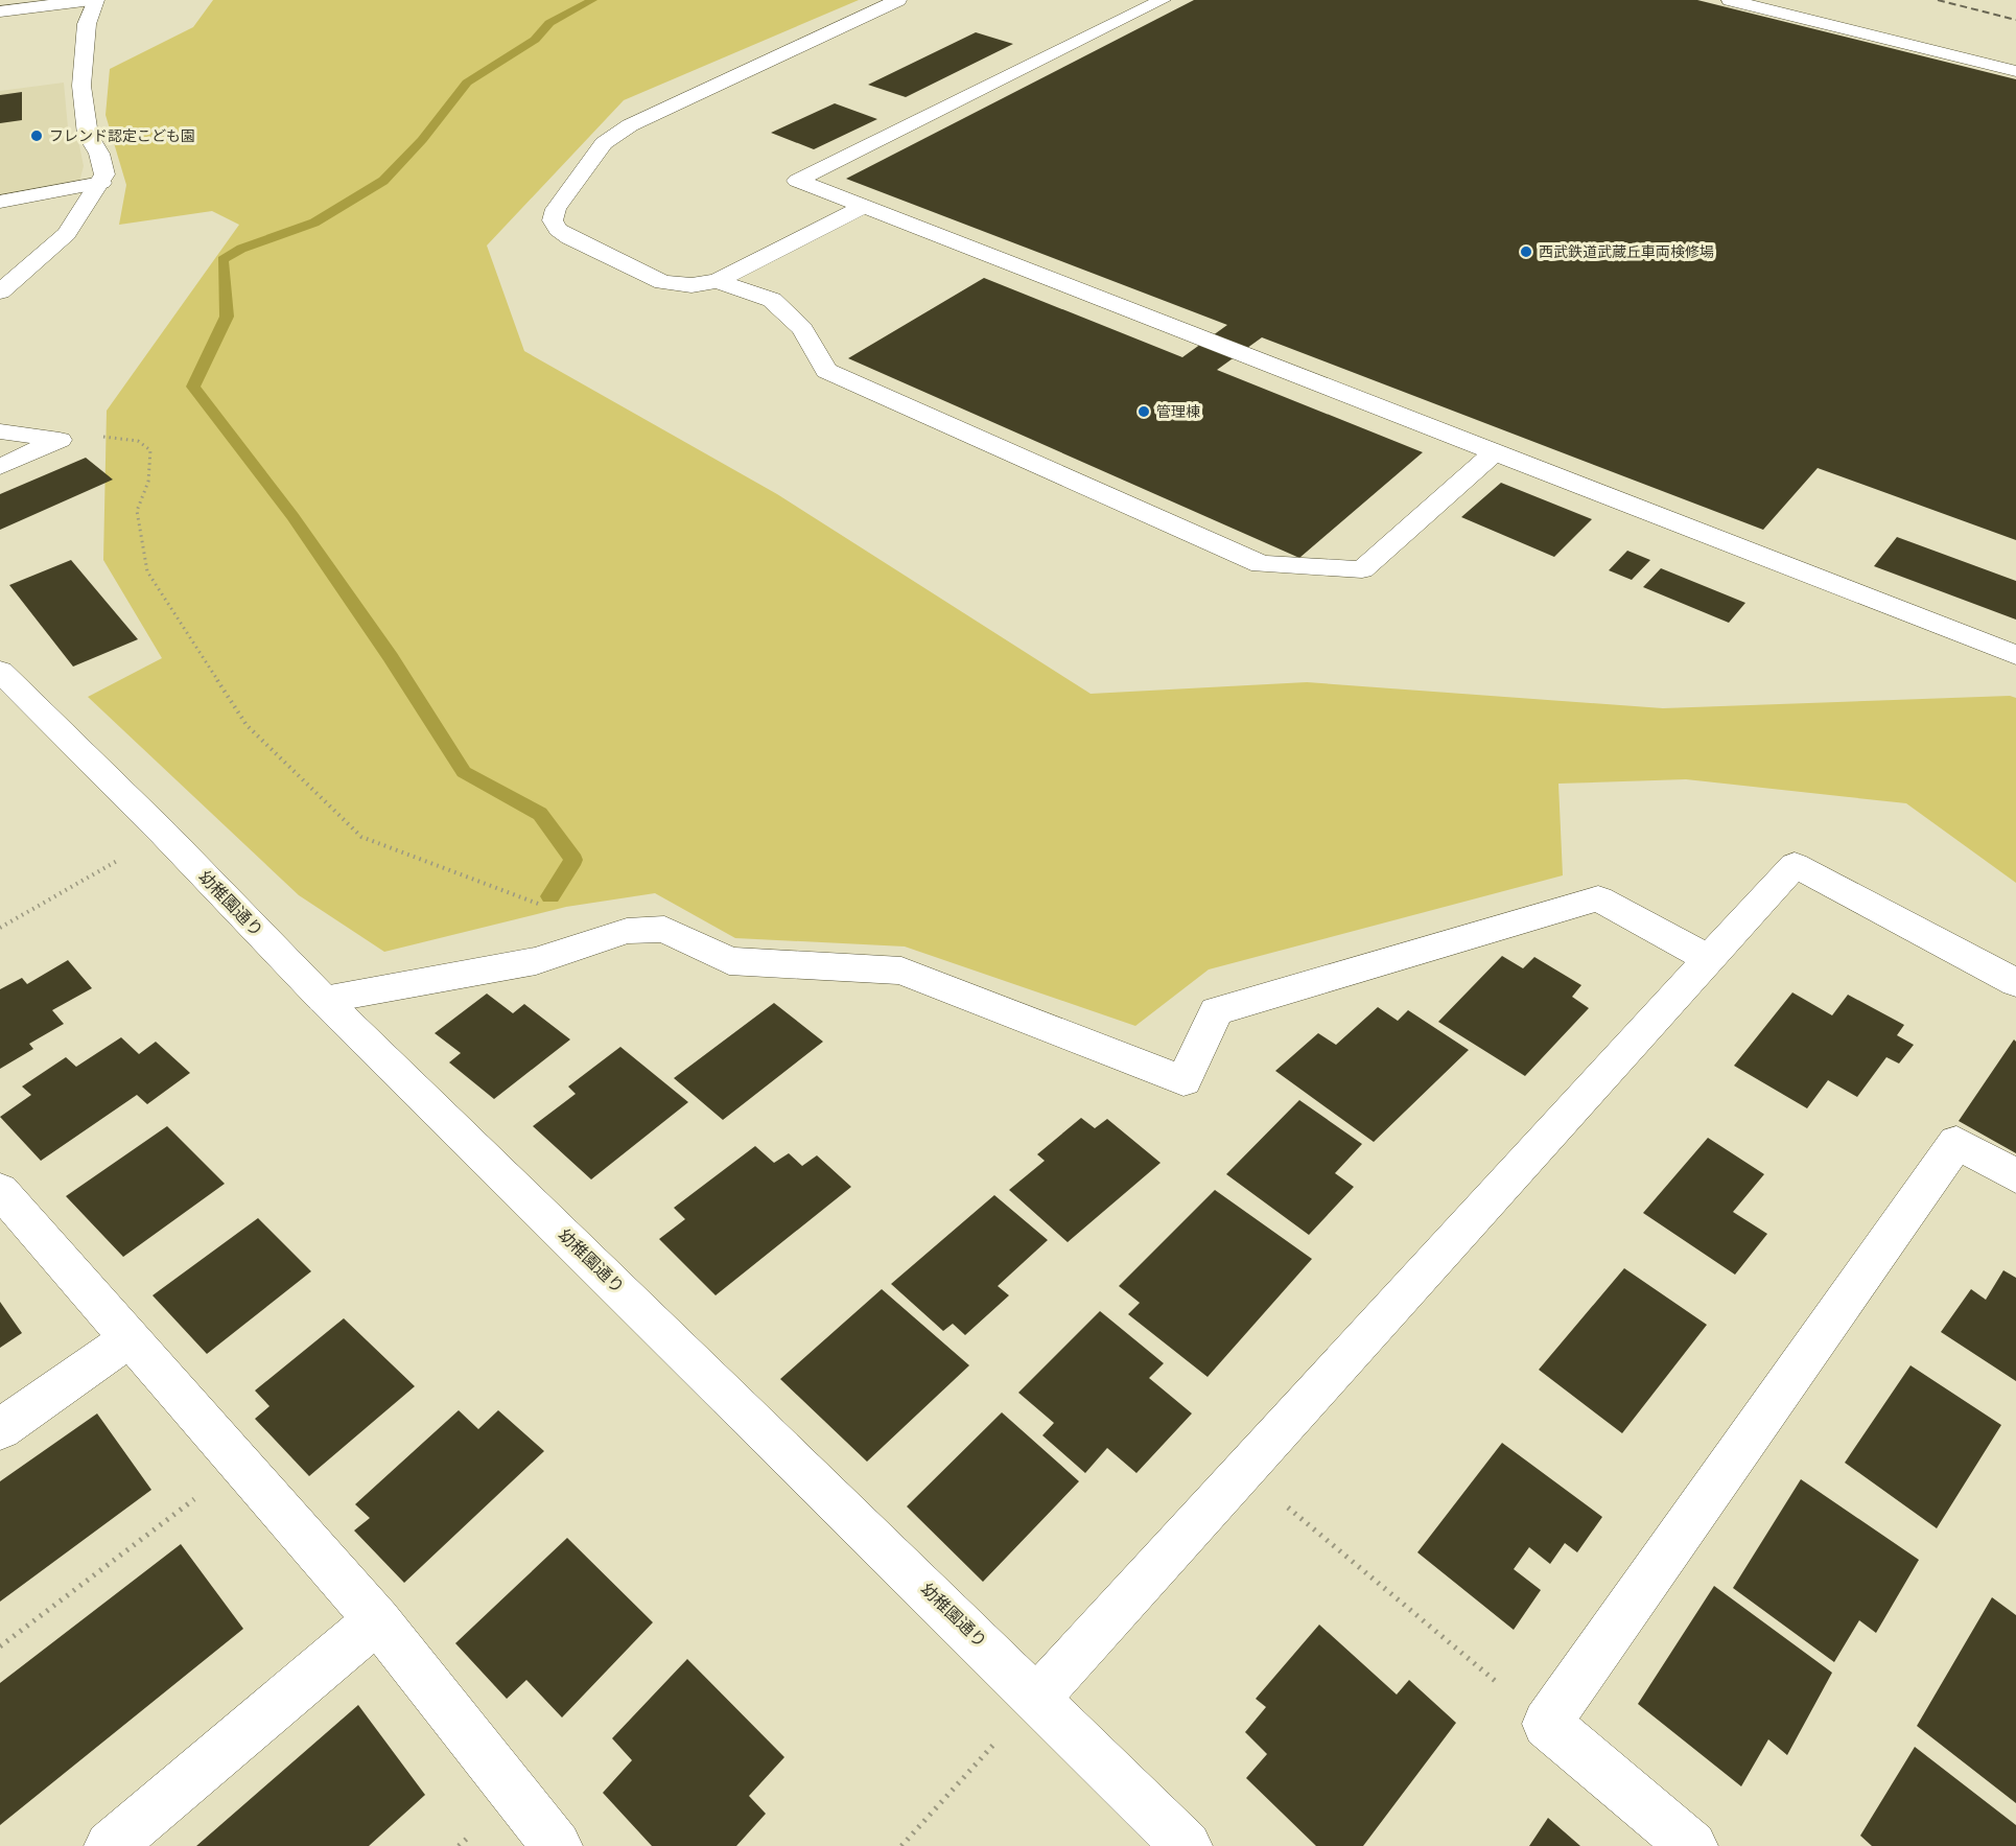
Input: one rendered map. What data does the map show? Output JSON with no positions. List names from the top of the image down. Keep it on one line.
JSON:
{"streets":{"street":["幼稚園通り"]},"places":["フレンド認定こども園","西武鉄道武蔵丘車両検修場","管理棟"]}
